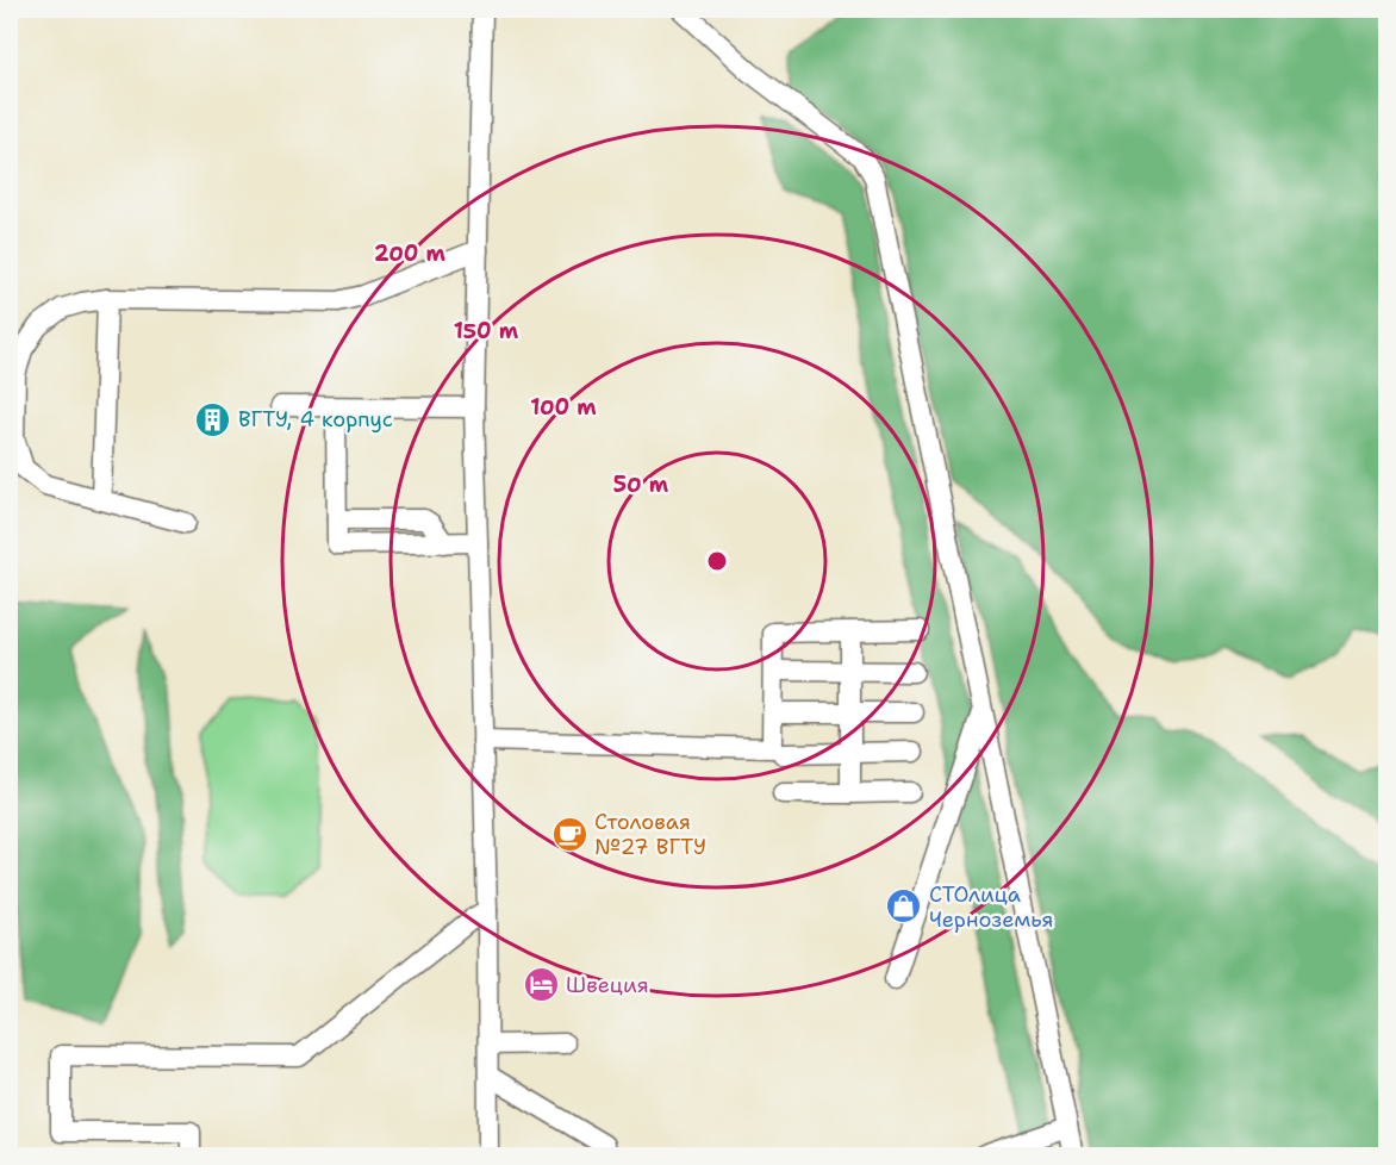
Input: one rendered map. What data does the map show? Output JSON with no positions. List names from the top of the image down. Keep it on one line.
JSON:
{"places":{"building":["ВГТУ, 4 корпус"],"cafe":["Столовая №27 ВГТУ"],"shop":["СТОлица Черноземья"],"hotel":["Швеция"]},"rings":["200 m","150 m","100 m","50 m"]}
